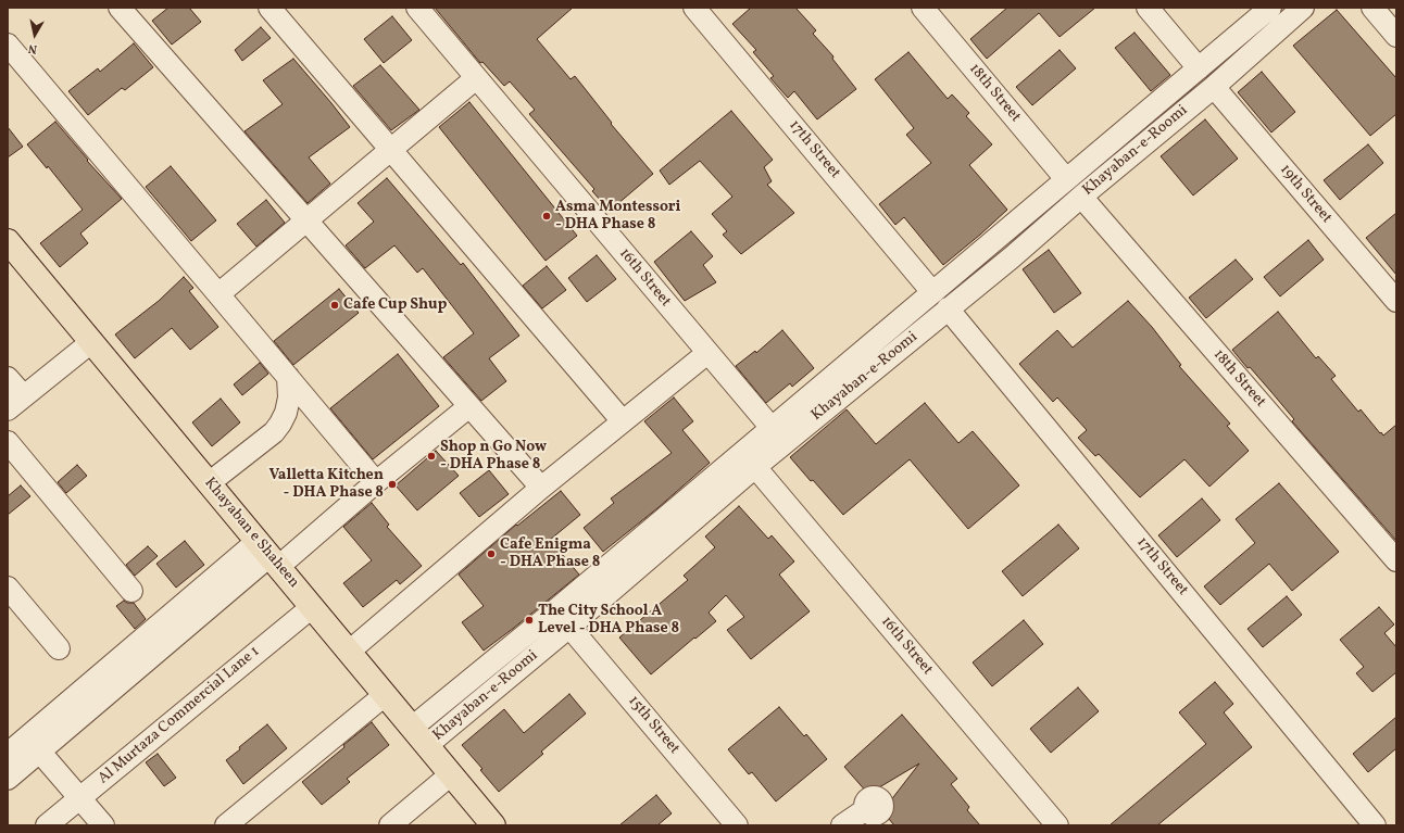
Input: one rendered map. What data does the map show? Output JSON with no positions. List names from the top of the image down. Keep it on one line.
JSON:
{"streets":{"main road":["Khayaban e Shaheen"],"street":["18th Street","17th Street","Khayaban-e-Roomi","19th Street","16th Street","Al Murtaza Commercial Lane 1","15th Street"]},"crossings":[["18th Street","Khayaban-e-Roomi"],["17th Street","Khayaban-e-Roomi"],["Khayaban-e-Roomi","19th Street"],["Khayaban-e-Roomi","16th Street"],["Khayaban-e-Roomi","Khayaban e Shaheen"],["Khayaban-e-Roomi","15th Street"],["Khayaban e Shaheen","Al Murtaza Commercial Lane 1"]],"places":["Asma Montessori - DHA Phase 8","Cafe Cup Shup","Shop n Go Now - DHA Phase 8","Valletta Kitchen - DHA Phase 8","Cafe Enigma - DHA Phase 8","The City School A Level - DHA Phase 8"],"north":"bottom"}
